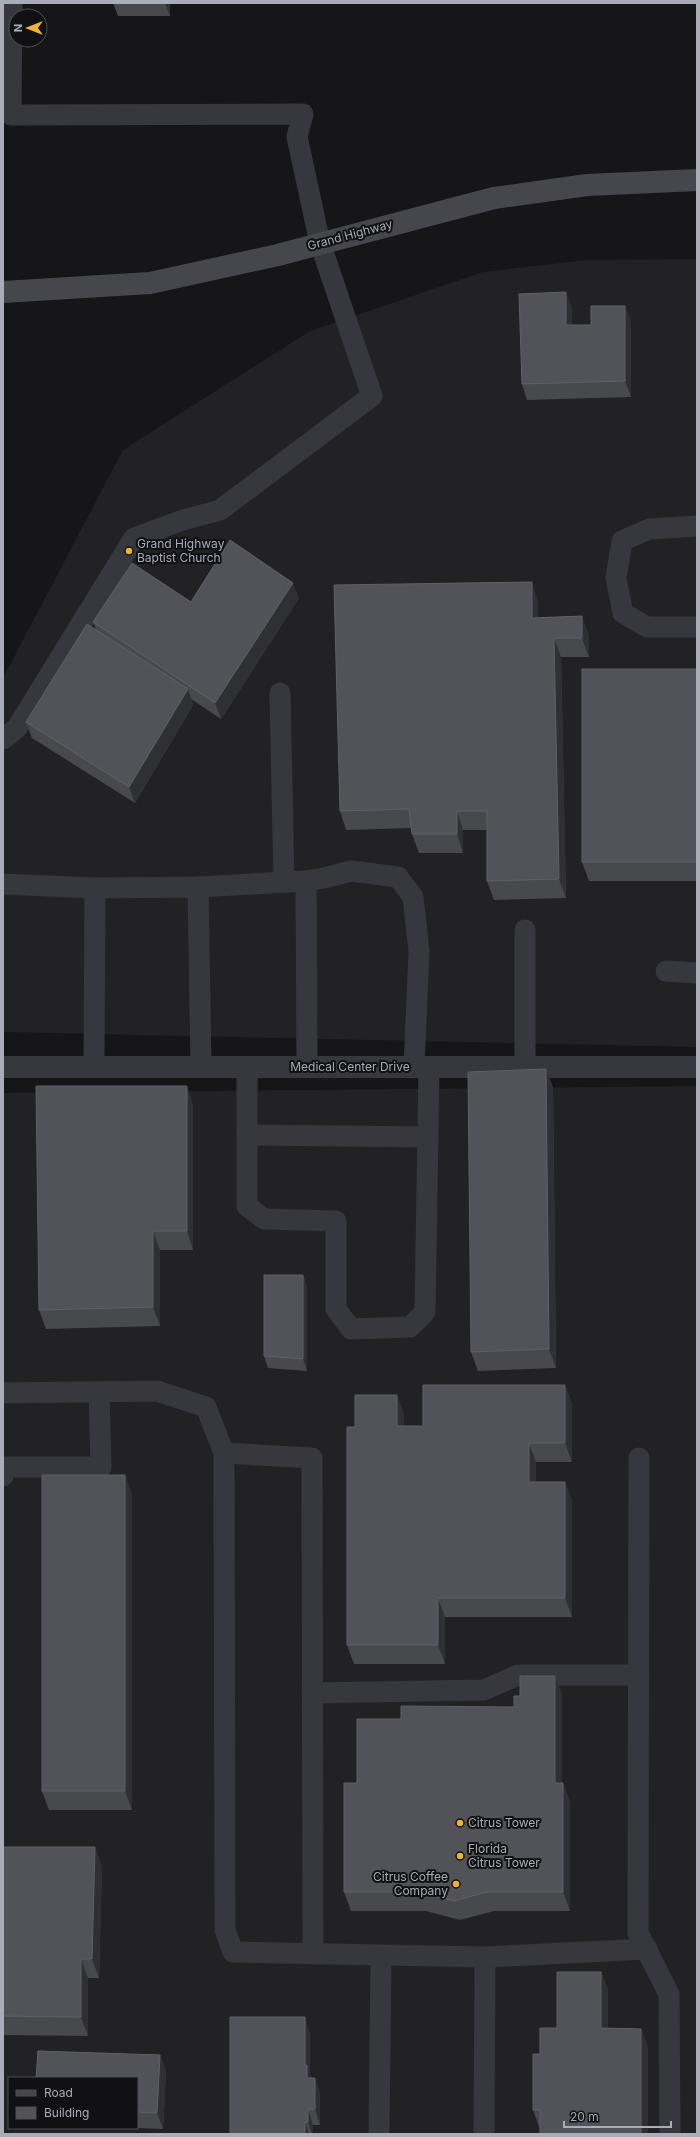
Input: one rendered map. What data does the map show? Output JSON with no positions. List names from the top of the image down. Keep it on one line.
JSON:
{"streets":{"street":["Grand Highway","Medical Center Drive"]},"places":["Grand Highway Baptist Church","Citrus Tower","Florida Citrus Tower","Citrus Coffee Company"],"legend":["Road","Building"],"scale_bar":"20 m","north":"left"}
